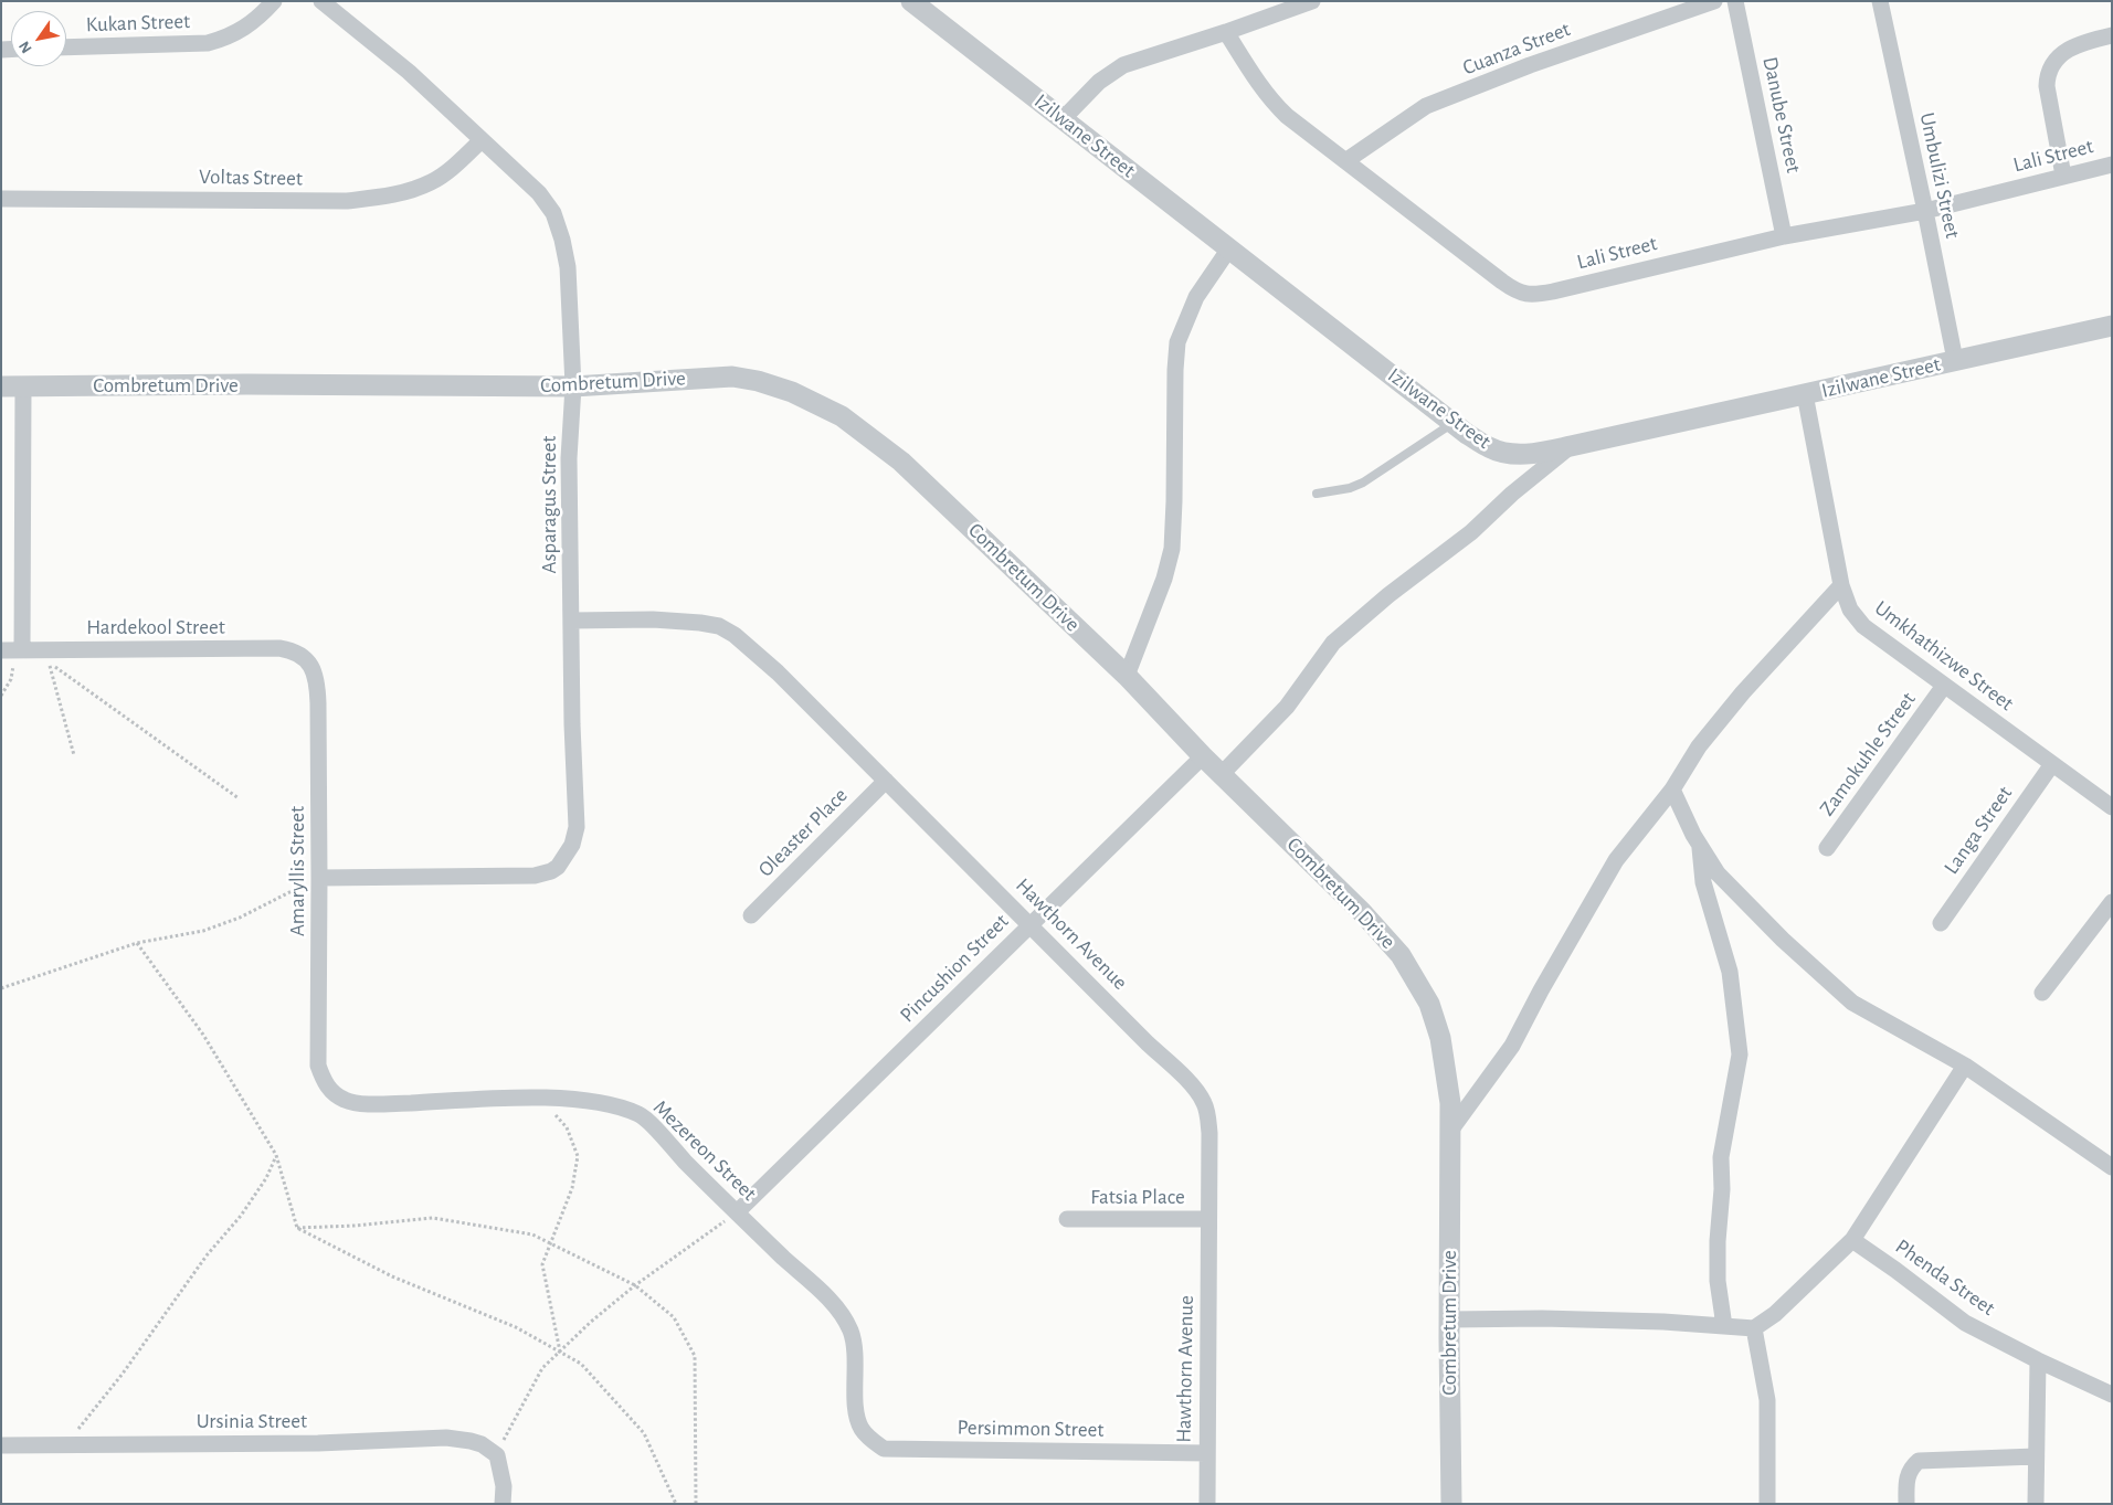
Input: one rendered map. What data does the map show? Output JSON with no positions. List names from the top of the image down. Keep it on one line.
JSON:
{"streets":{"street":["Kukan Street","Cuanza Street","Danube Street","Izilwane Street","Lali Street","Umbulizi Street","Voltas Street","Combretum Drive","Asparagus Street","Hardekool Street","Umkhathizwe Street","Zamokuhle Street","Langa Street","Oleaster Place","Amaryllis Street","Hawthorn Avenue","Pincushion Street","Mezereon Street","Fatsia Place","Phenda Street","Ursinia Street","Persimmon Street"]},"crossings":[["Cuanza Street","Lali Street"],["Danube Street","Lali Street"],["Izilwane Street","Umbulizi Street"],["Izilwane Street","Umkhathizwe Street"],["Lali Street","Umbulizi Street"],["Voltas Street","Asparagus Street"],["Combretum Drive","Asparagus Street"],["Combretum Drive","Pincushion Street"],["Asparagus Street","Amaryllis Street"],["Asparagus Street","Hawthorn Avenue"],["Hardekool Street","Amaryllis Street"],["Umkhathizwe Street","Zamokuhle Street"],["Umkhathizwe Street","Langa Street"],["Oleaster Place","Hawthorn Avenue"],["Amaryllis Street","Mezereon Street"],["Hawthorn Avenue","Pincushion Street"],["Hawthorn Avenue","Fatsia Place"],["Hawthorn Avenue","Persimmon Street"],["Pincushion Street","Mezereon Street"],["Mezereon Street","Persimmon Street"]],"north":"bottom left"}
